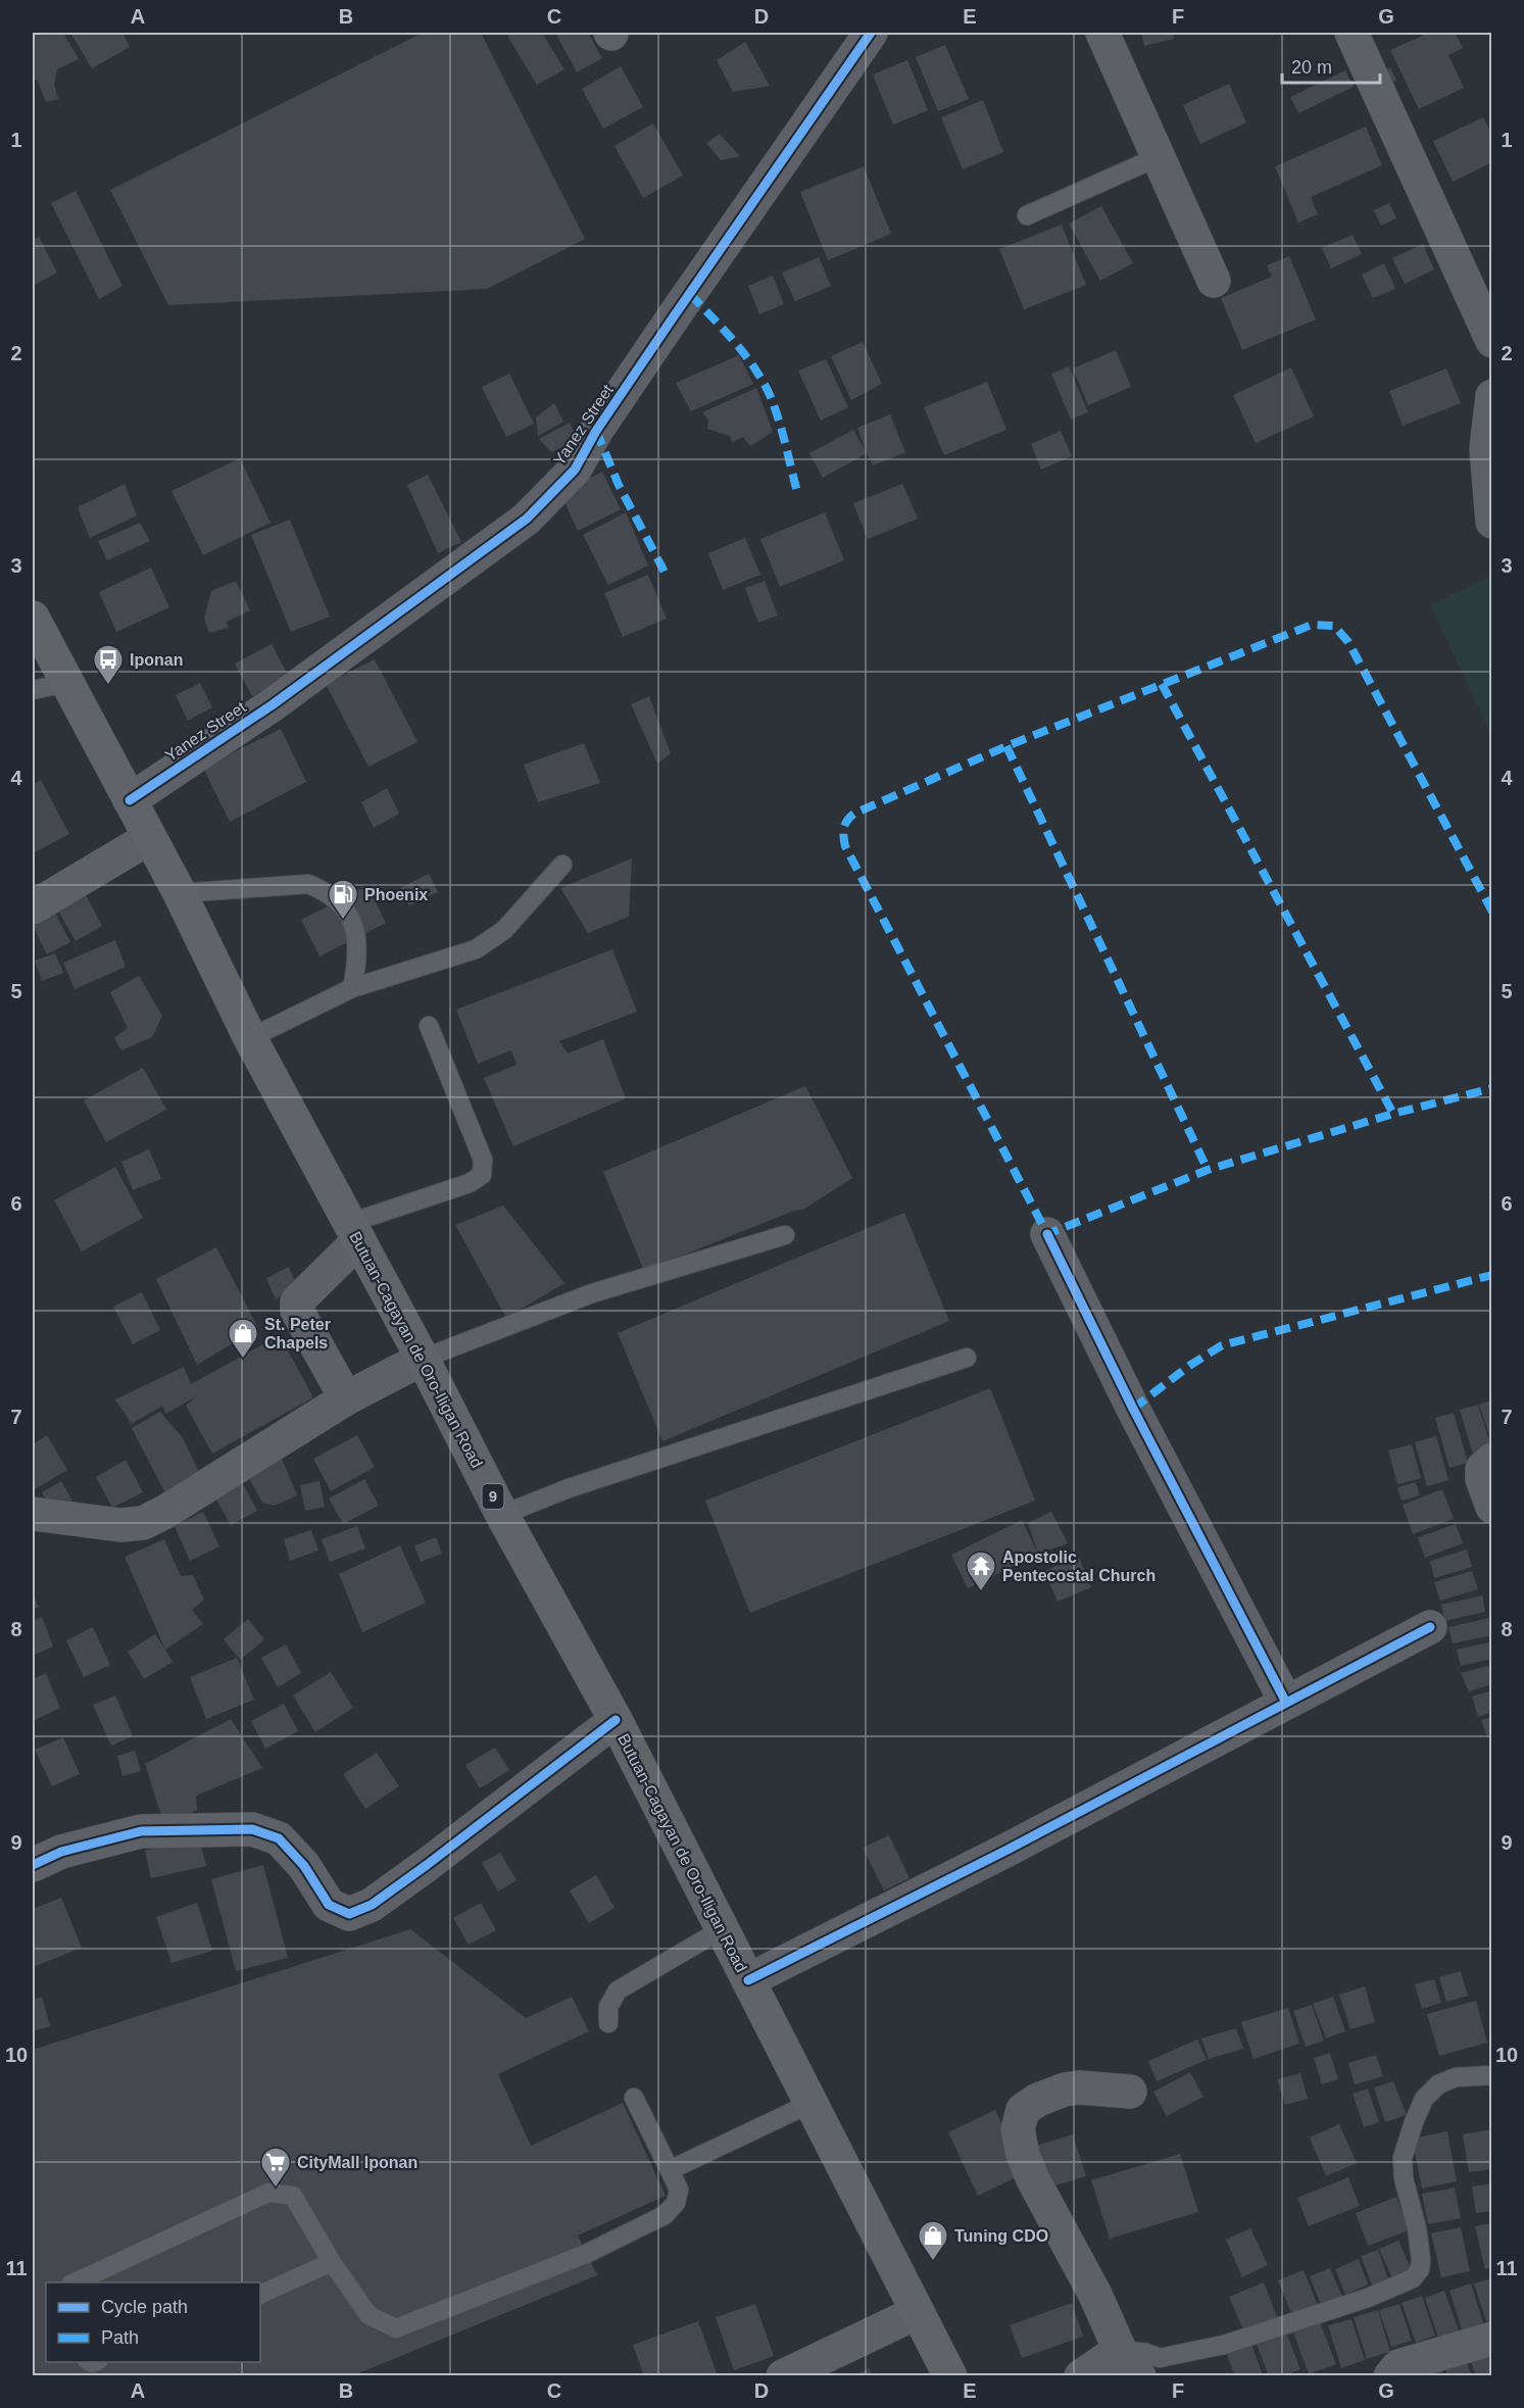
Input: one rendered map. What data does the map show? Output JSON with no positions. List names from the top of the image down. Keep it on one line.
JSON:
{"streets":{"highway":["Butuan-Cagayan de Oro-Iligan Road","9"],"street":["Yanez Street"]},"crossings":[["Yanez Street","Butuan-Cagayan de Oro-Iligan Road"]],"places":{"bus stop":["Iponan"],"fuel station":["Phoenix"],"shop":["St. Peter Chapels","Tuning CDO"],"temple":["Apostolic Pentecostal Church"],"supermarket":["CityMall Iponan"]},"legend":["Cycle path","Path"],"scale_bar":"20 m","grid":{"columns":["A","B","C","D","E","F","G"],"rows":["1","2","3","4","5","6","7","8","9","10","11"]}}
